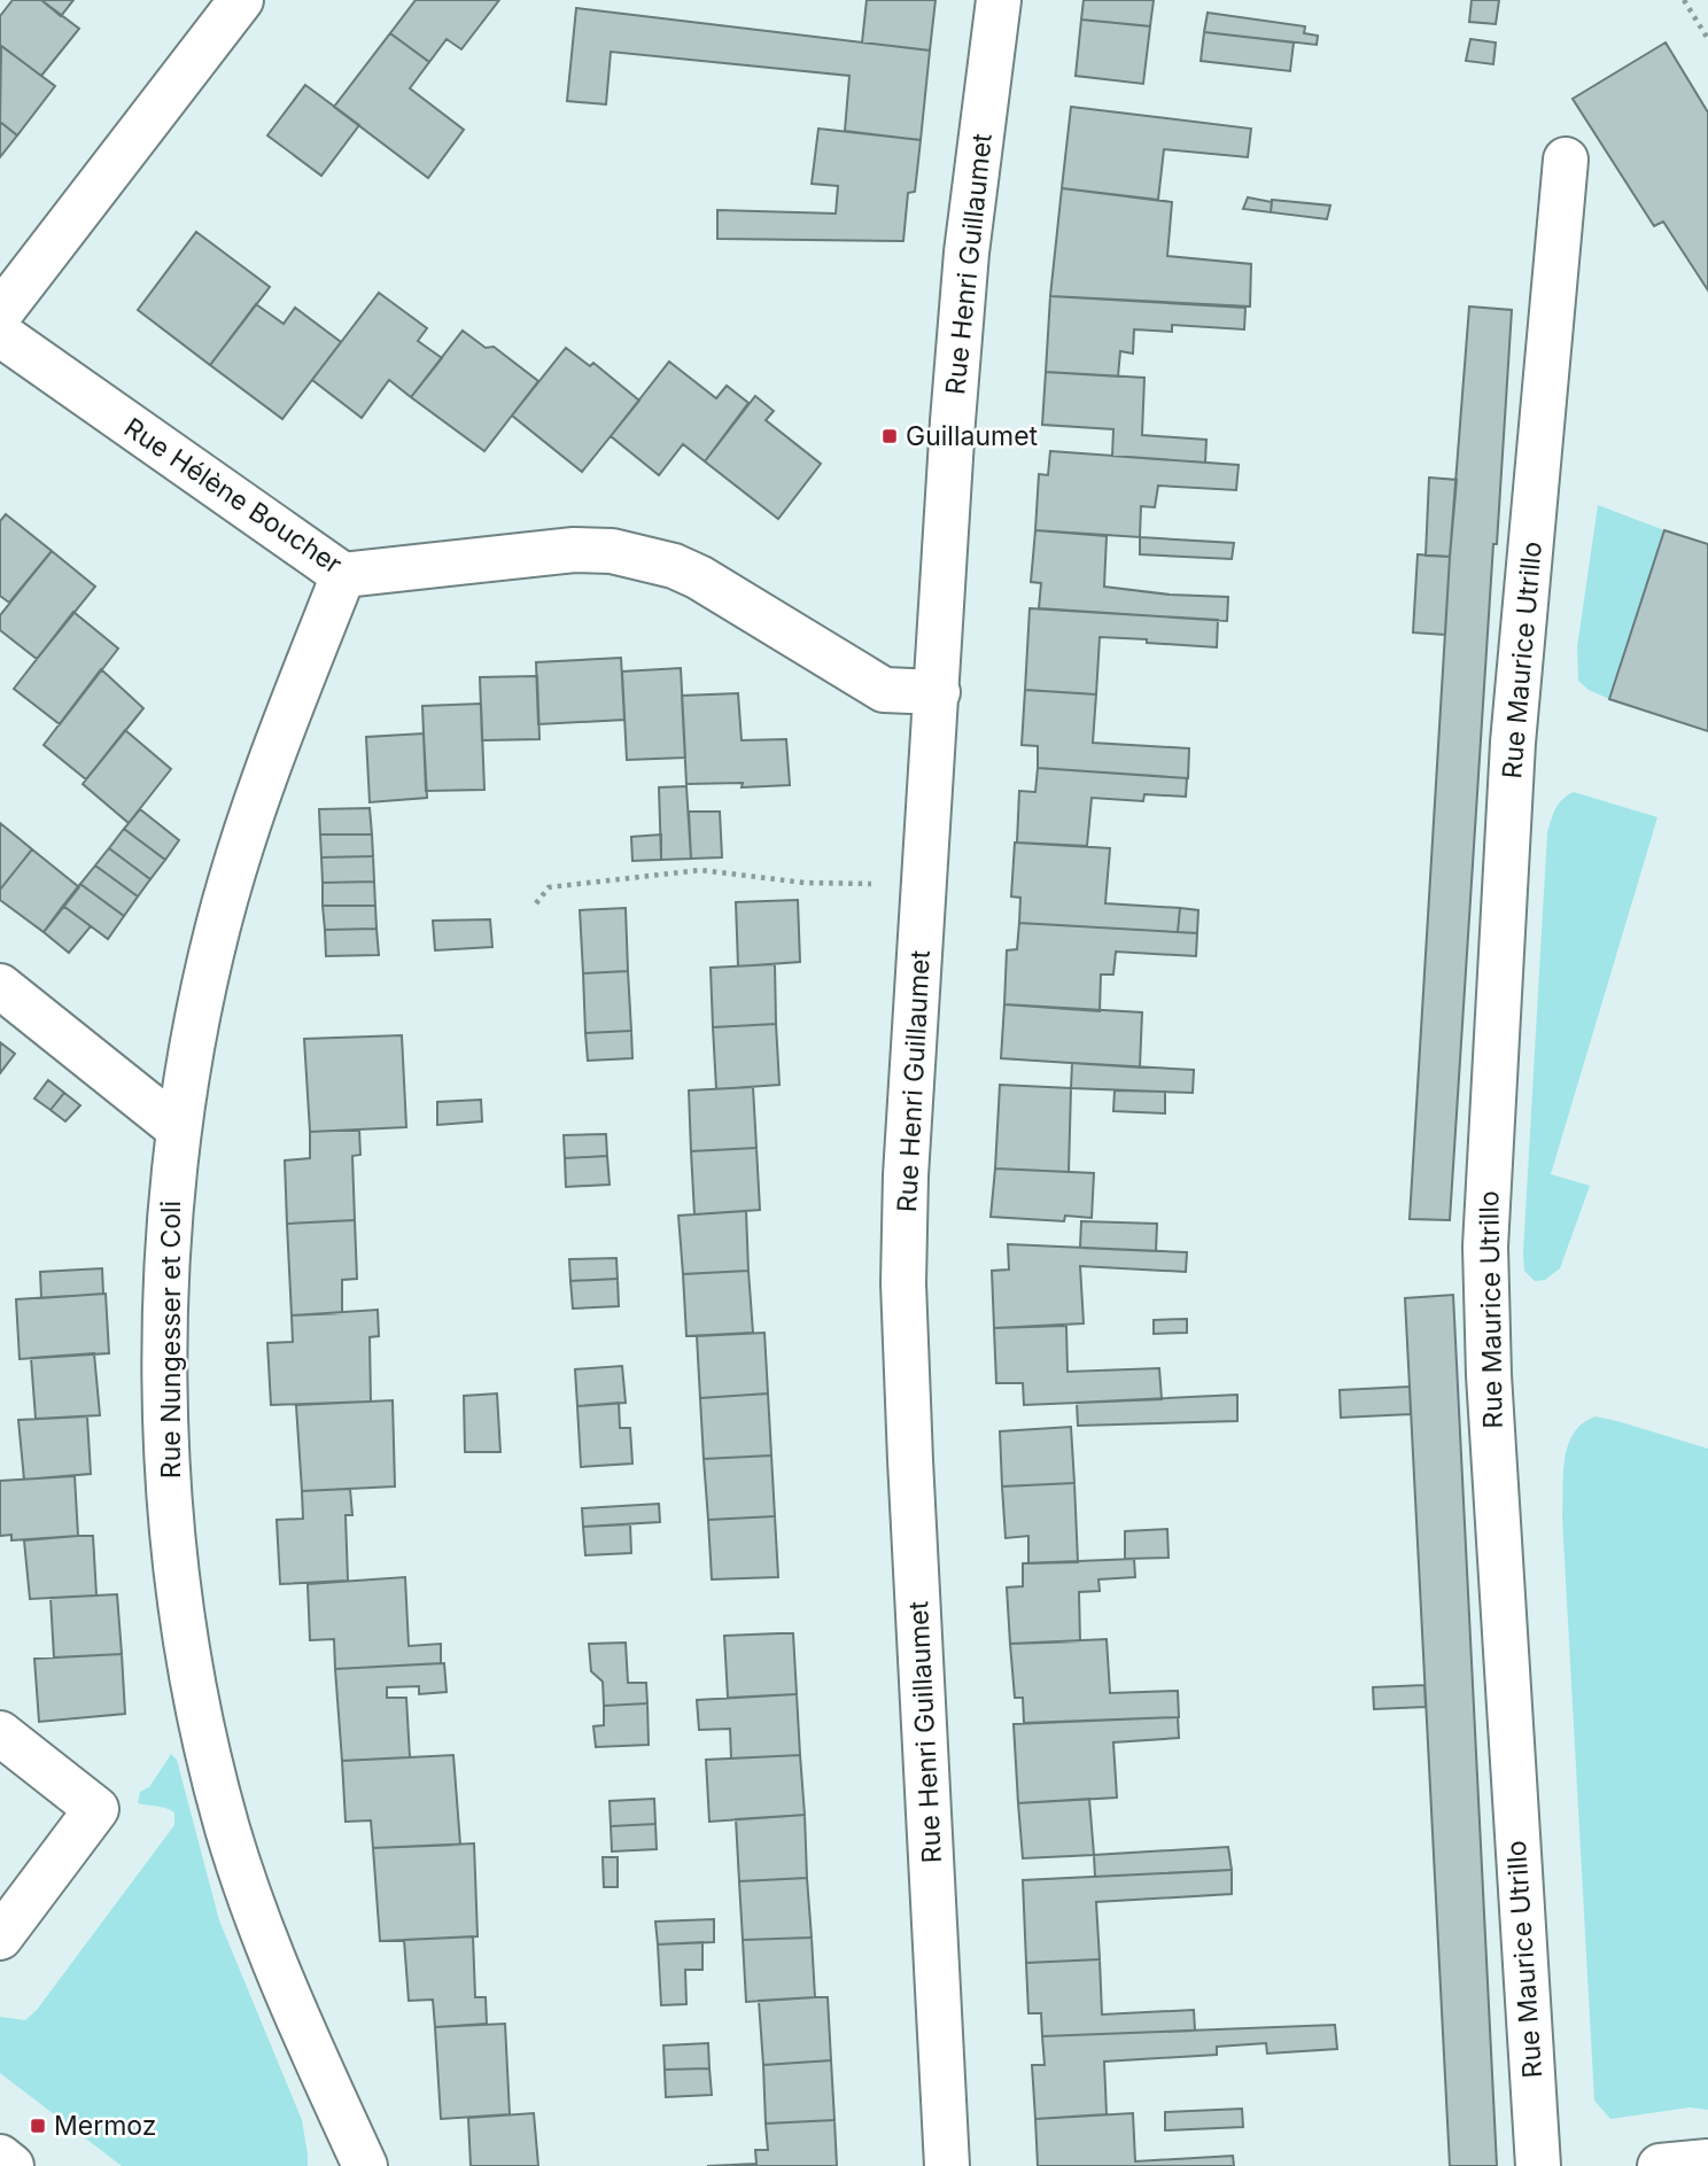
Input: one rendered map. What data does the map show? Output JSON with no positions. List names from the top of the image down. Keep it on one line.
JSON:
{"streets":{"street":["Rue Henri Guillaumet","Rue Hélène Boucher","Rue Maurice Utrillo","Rue Nungesser et Coli"]},"crossings":[["Rue Henri Guillaumet","Rue Hélène Boucher"],["Rue Hélène Boucher","Rue Nungesser et Coli"]],"places":{"transit":["Guillaumet","Mermoz"]}}
